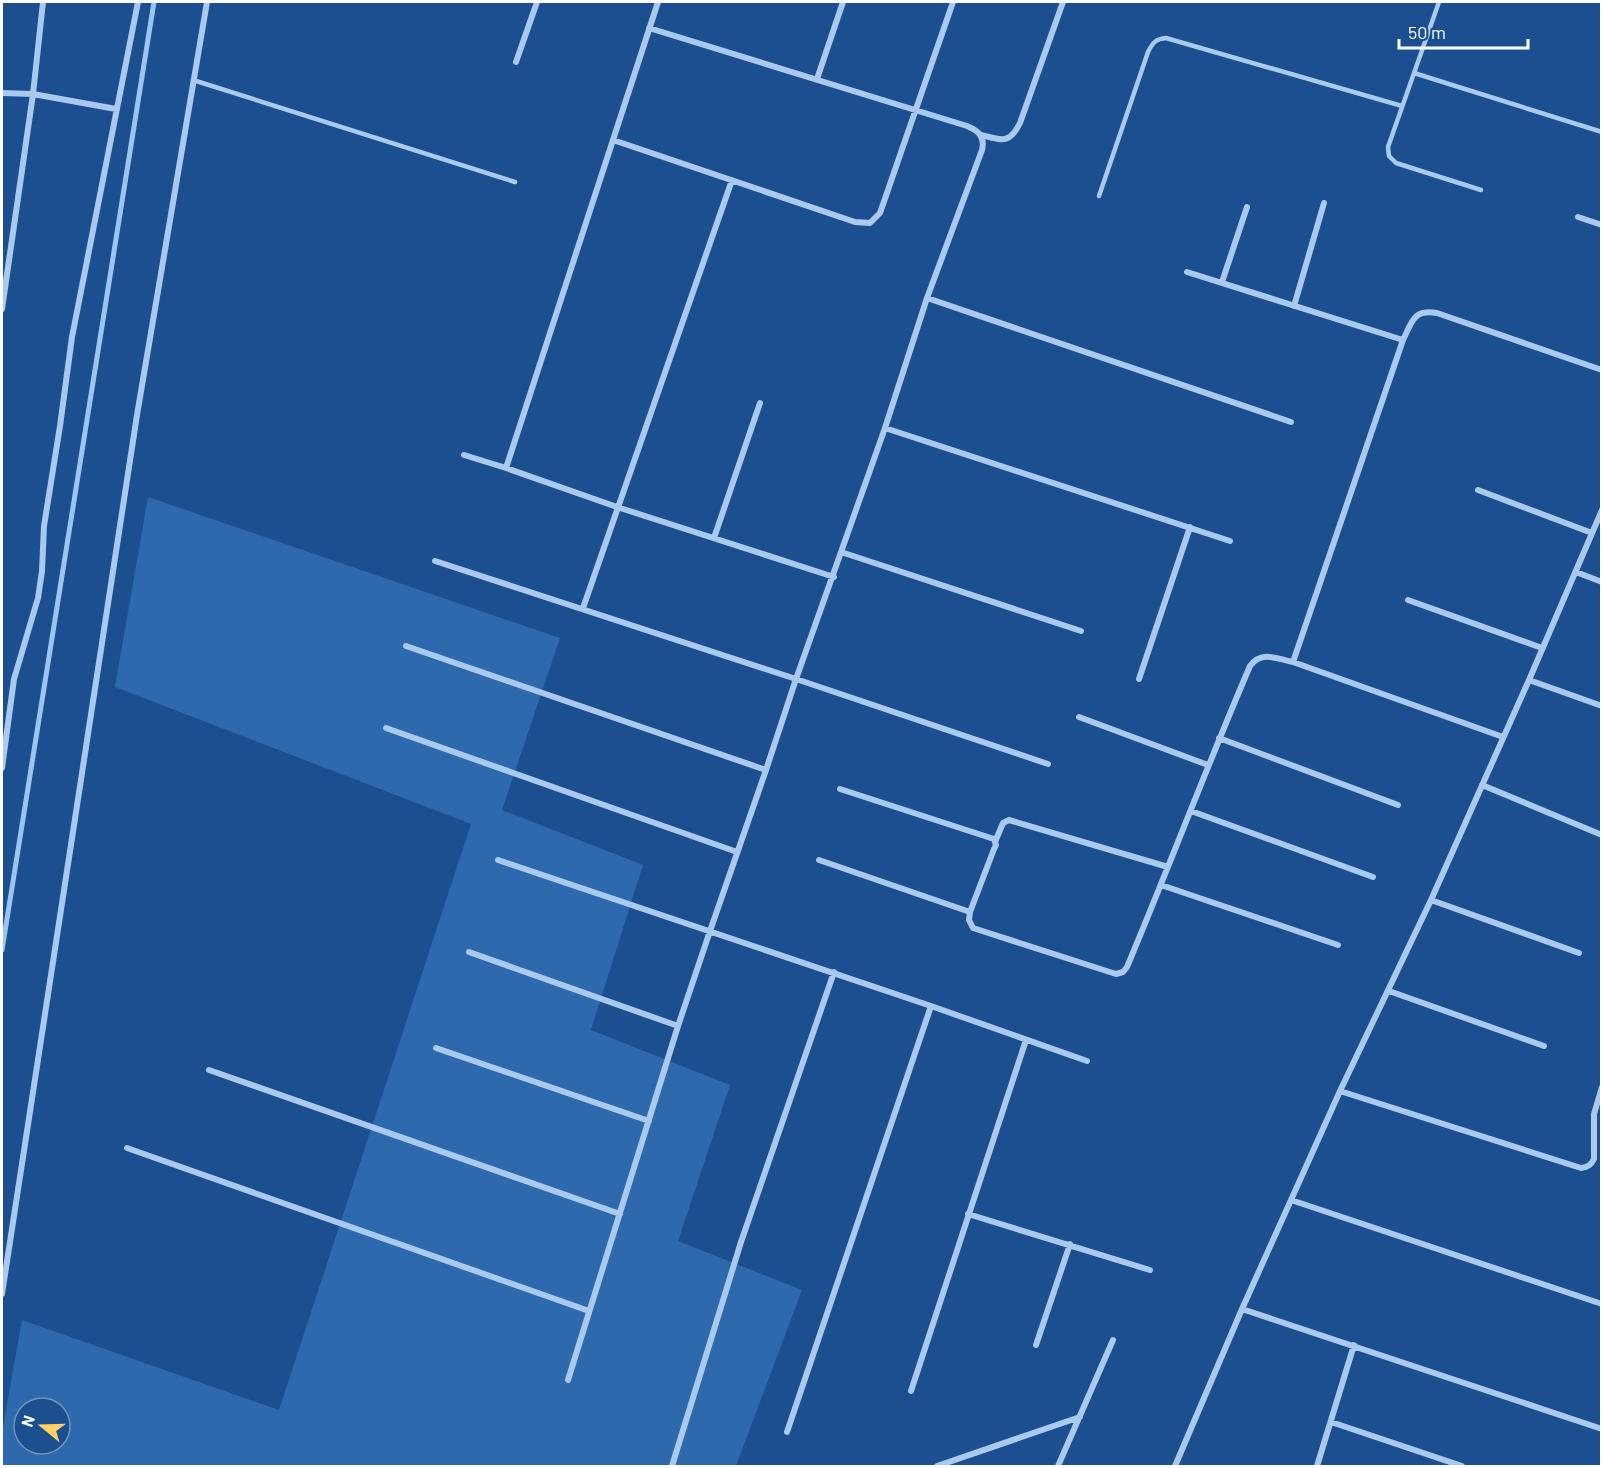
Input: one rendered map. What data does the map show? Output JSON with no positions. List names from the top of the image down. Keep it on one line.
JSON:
{"scale_bar":"50 m","north":"left"}
